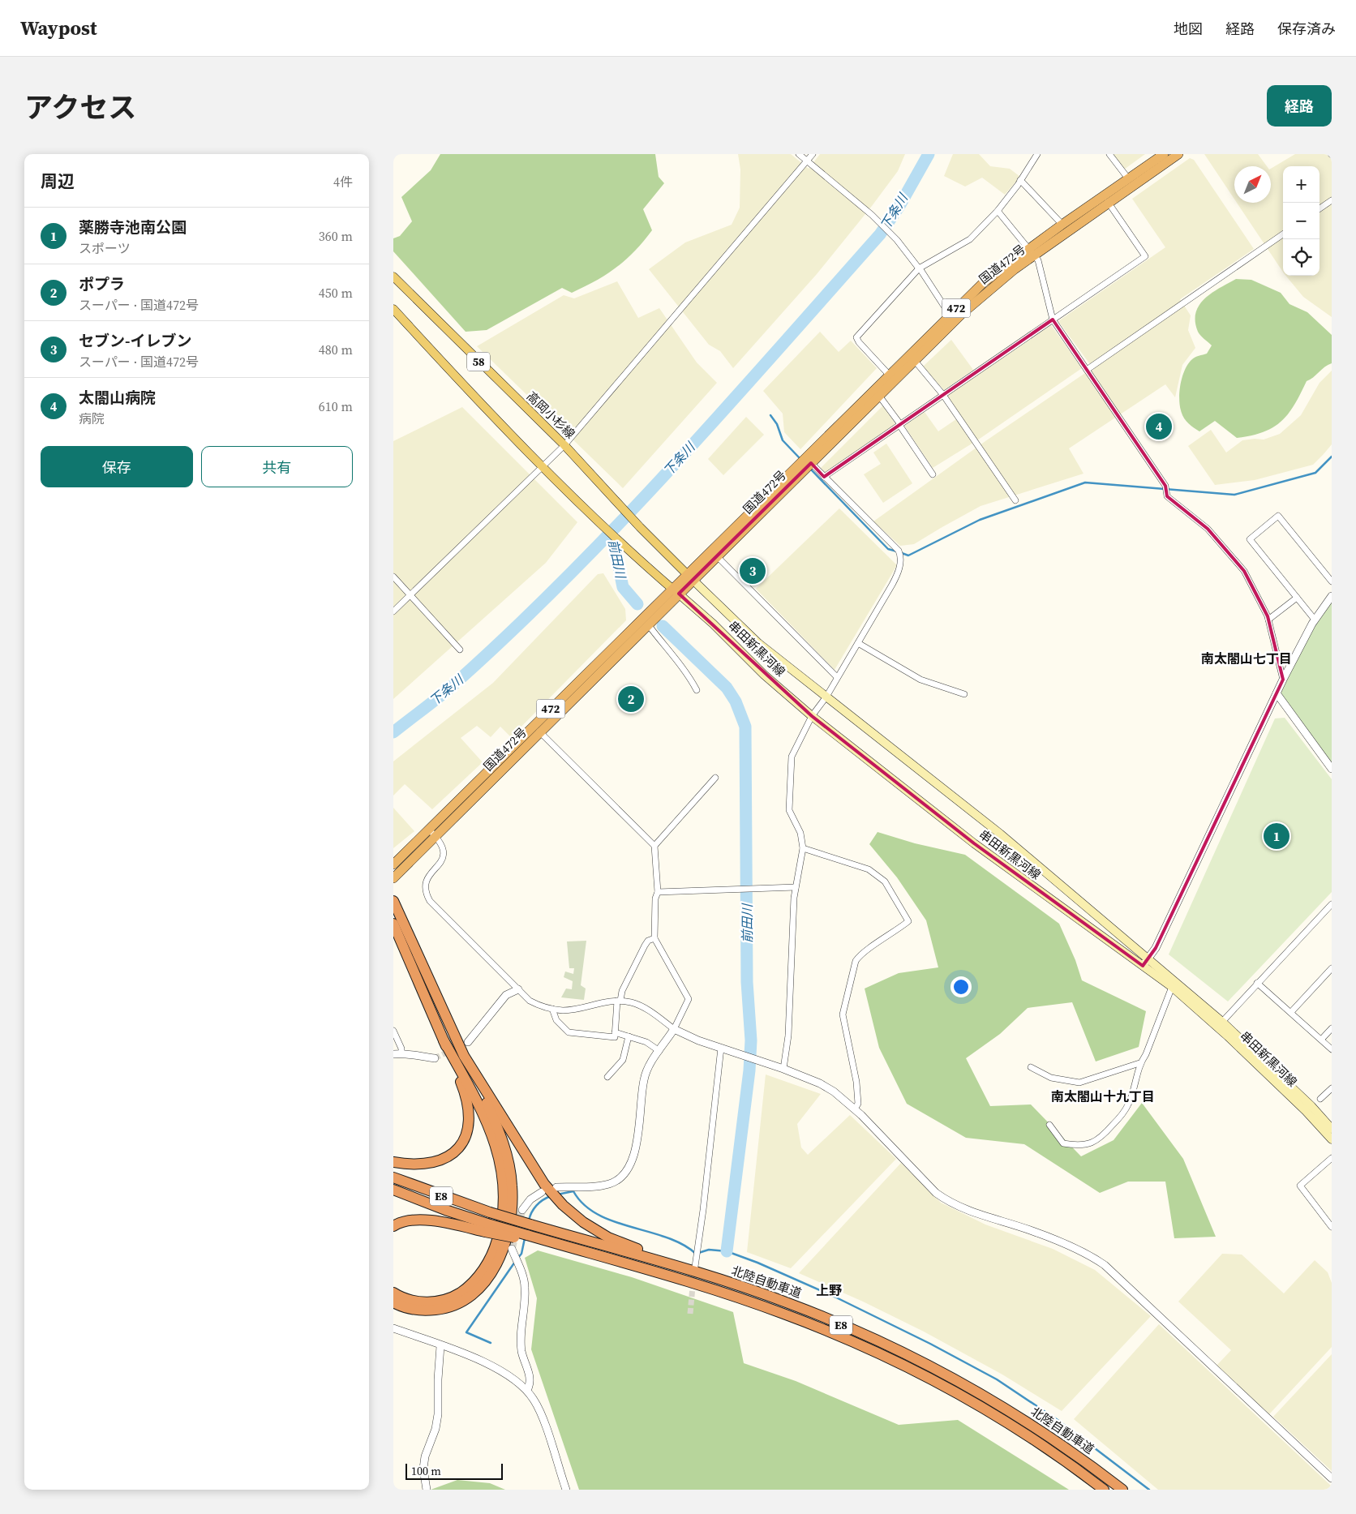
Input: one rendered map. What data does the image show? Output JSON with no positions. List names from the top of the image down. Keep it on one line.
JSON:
{"streets":{"highway":["国道472号","472","E8","北陸自動車道"],"main road":["58","高岡小杉線","串田新黒河線"]},"crossings":[["国道472号","58"],["国道472号","高岡小杉線"],["国道472号","串田新黒河線"],["58","串田新黒河線"],["高岡小杉線","串田新黒河線"],["E8","北陸自動車道"]],"districts":["南太閤山七丁目","南太閤山十九丁目","上野"],"water":["下条川","前田川"],"scale_bar":"100 m","north":"top right","page":{"header":"Waypost","nav":["地図","経路","保存済み"],"title":"アクセス","buttons":["経路",["保存","共有"]],"heading":["周辺","4件"],"map_buttons":["+","−"],"list":[{"mark":"1","name":"薬勝寺池南公園","note":"スポーツ","value":"360 m"},{"mark":"2","name":"ポプラ","note":"スーパー · 国道472号","value":"450 m"},{"mark":"3","name":"セブン-イレブン","note":"スーパー · 国道472号","value":"480 m"},{"mark":"4","name":"太閤山病院","note":"病院","value":"610 m"}],"pins":["4","3","2","1"],"scale":"100 m"}}
